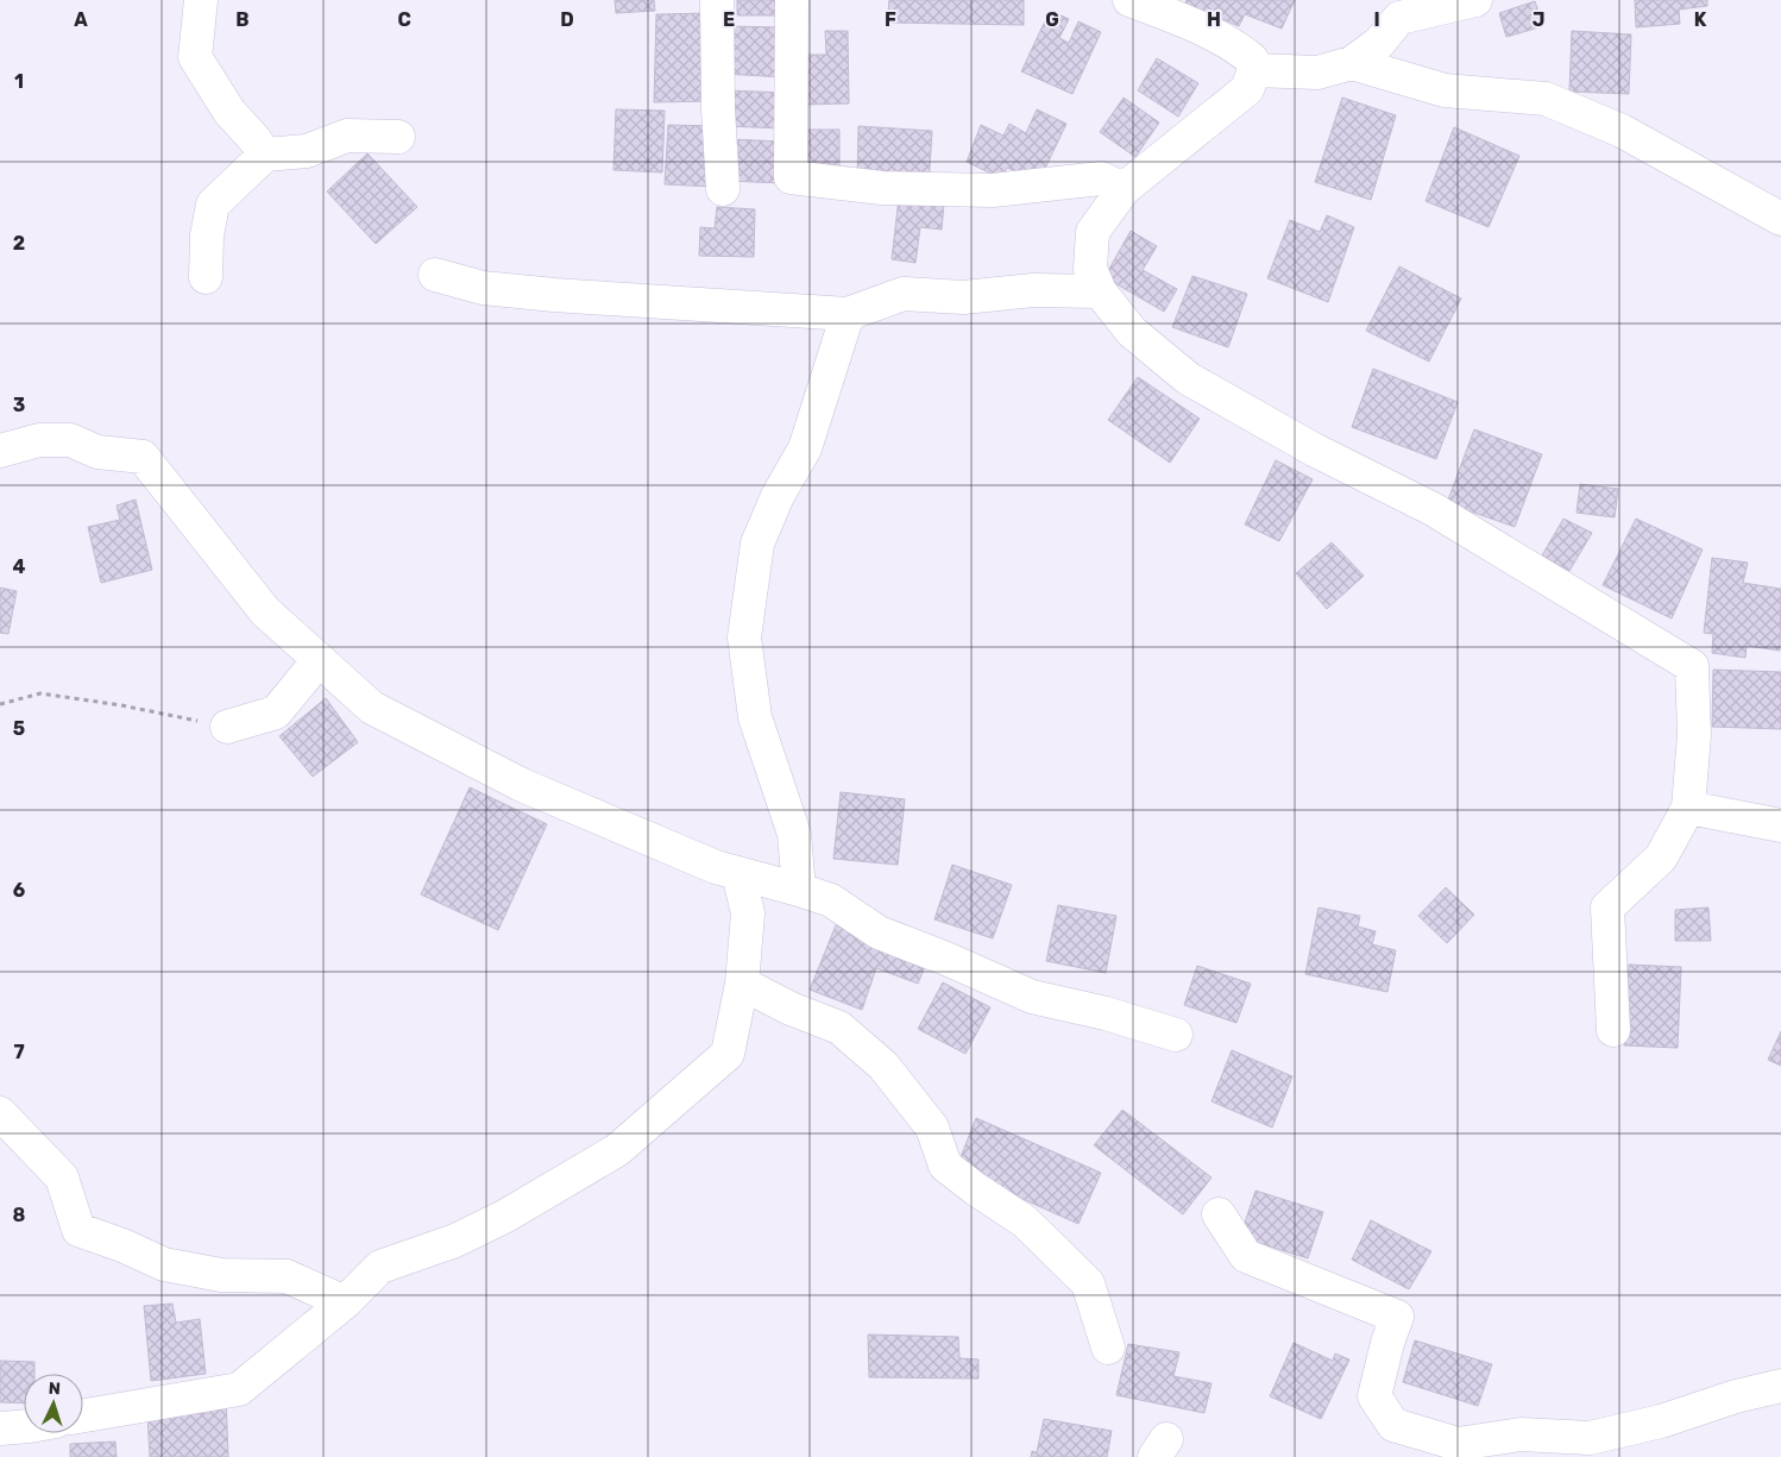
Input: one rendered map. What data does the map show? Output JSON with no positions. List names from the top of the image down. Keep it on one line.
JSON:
{"north":"top","grid":{"columns":["A","B","C","D","E","F","G","H","I","J","K"],"rows":["1","2","3","4","5","6","7","8"]}}
